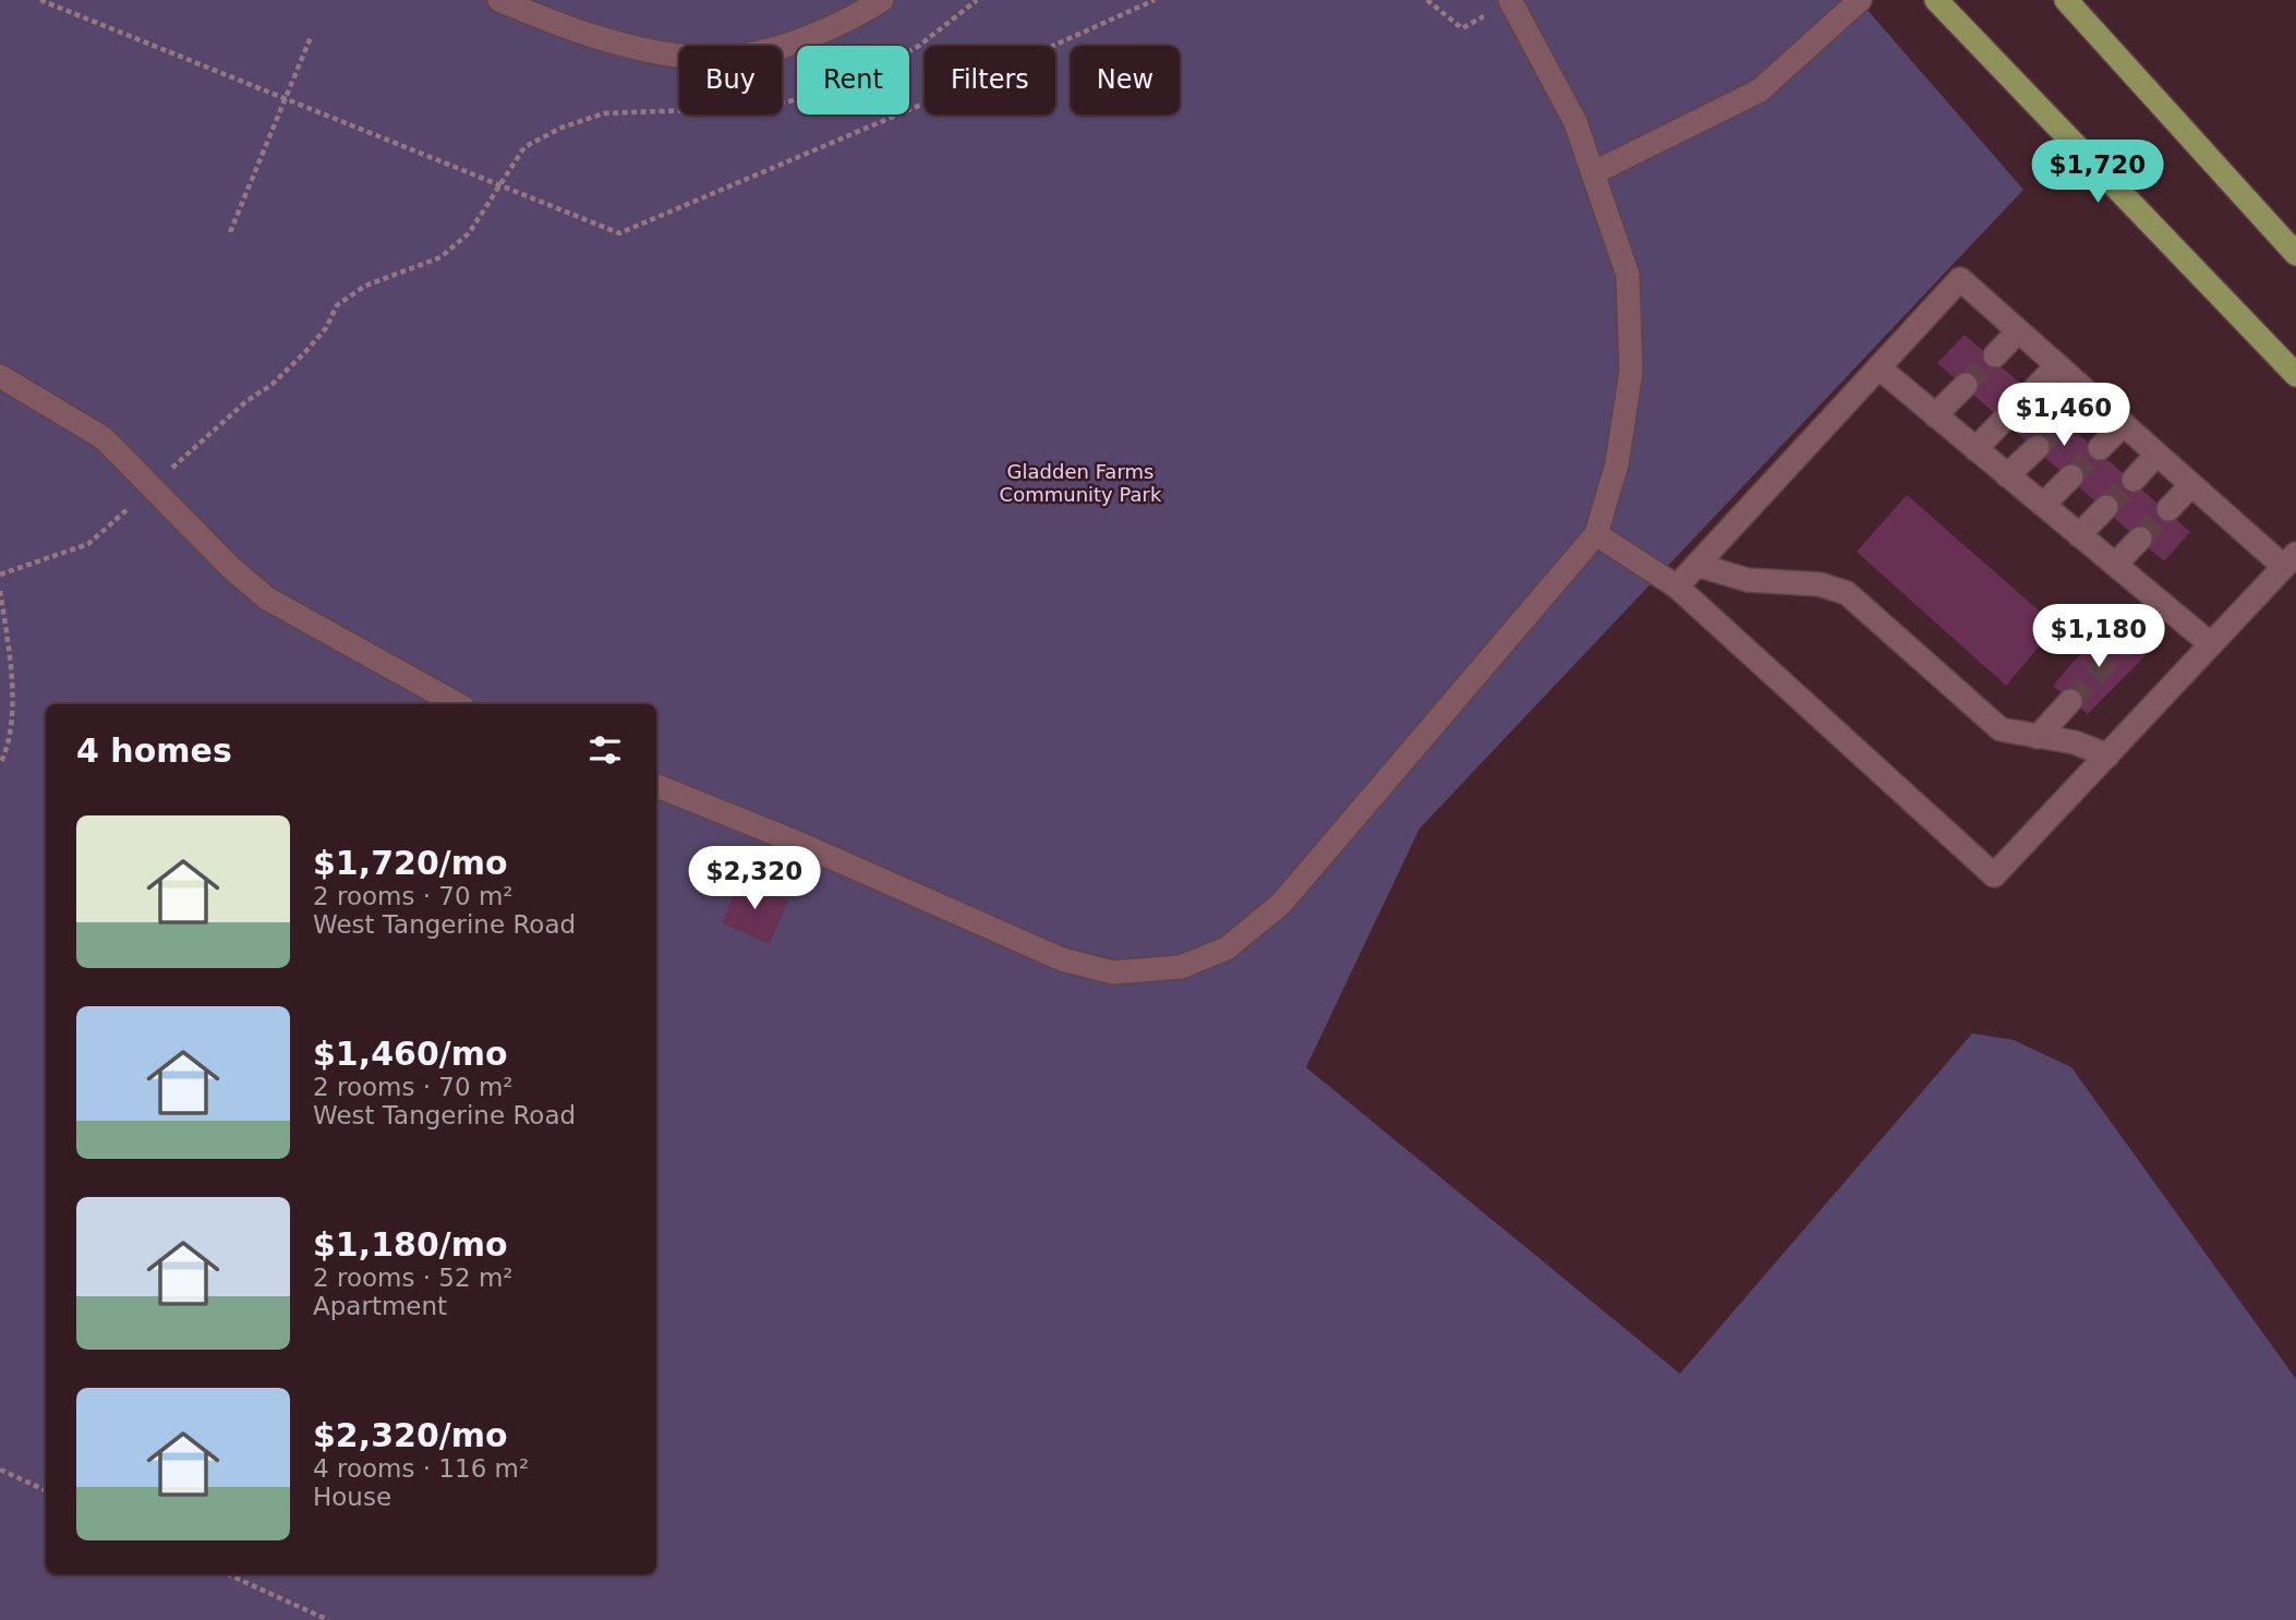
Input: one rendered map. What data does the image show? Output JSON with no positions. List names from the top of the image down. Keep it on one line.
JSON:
{"parks":["Gladden Farms Community Park"],"page":{"chip":["Buy","Rent","Filters","New"],"price":["$1,720","$1,460","$1,180","$2,320"],"heading":"4 homes","list":[{"name":"$1,720/mo","note":"2 rooms · 70 m² · West Tangerine Road"},{"name":"$1,460/mo","note":"2 rooms · 70 m² · West Tangerine Road"},{"name":"$1,180/mo","note":"2 rooms · 52 m² · Apartment"},{"name":"$2,320/mo","note":"4 rooms · 116 m² · House"}]}}
